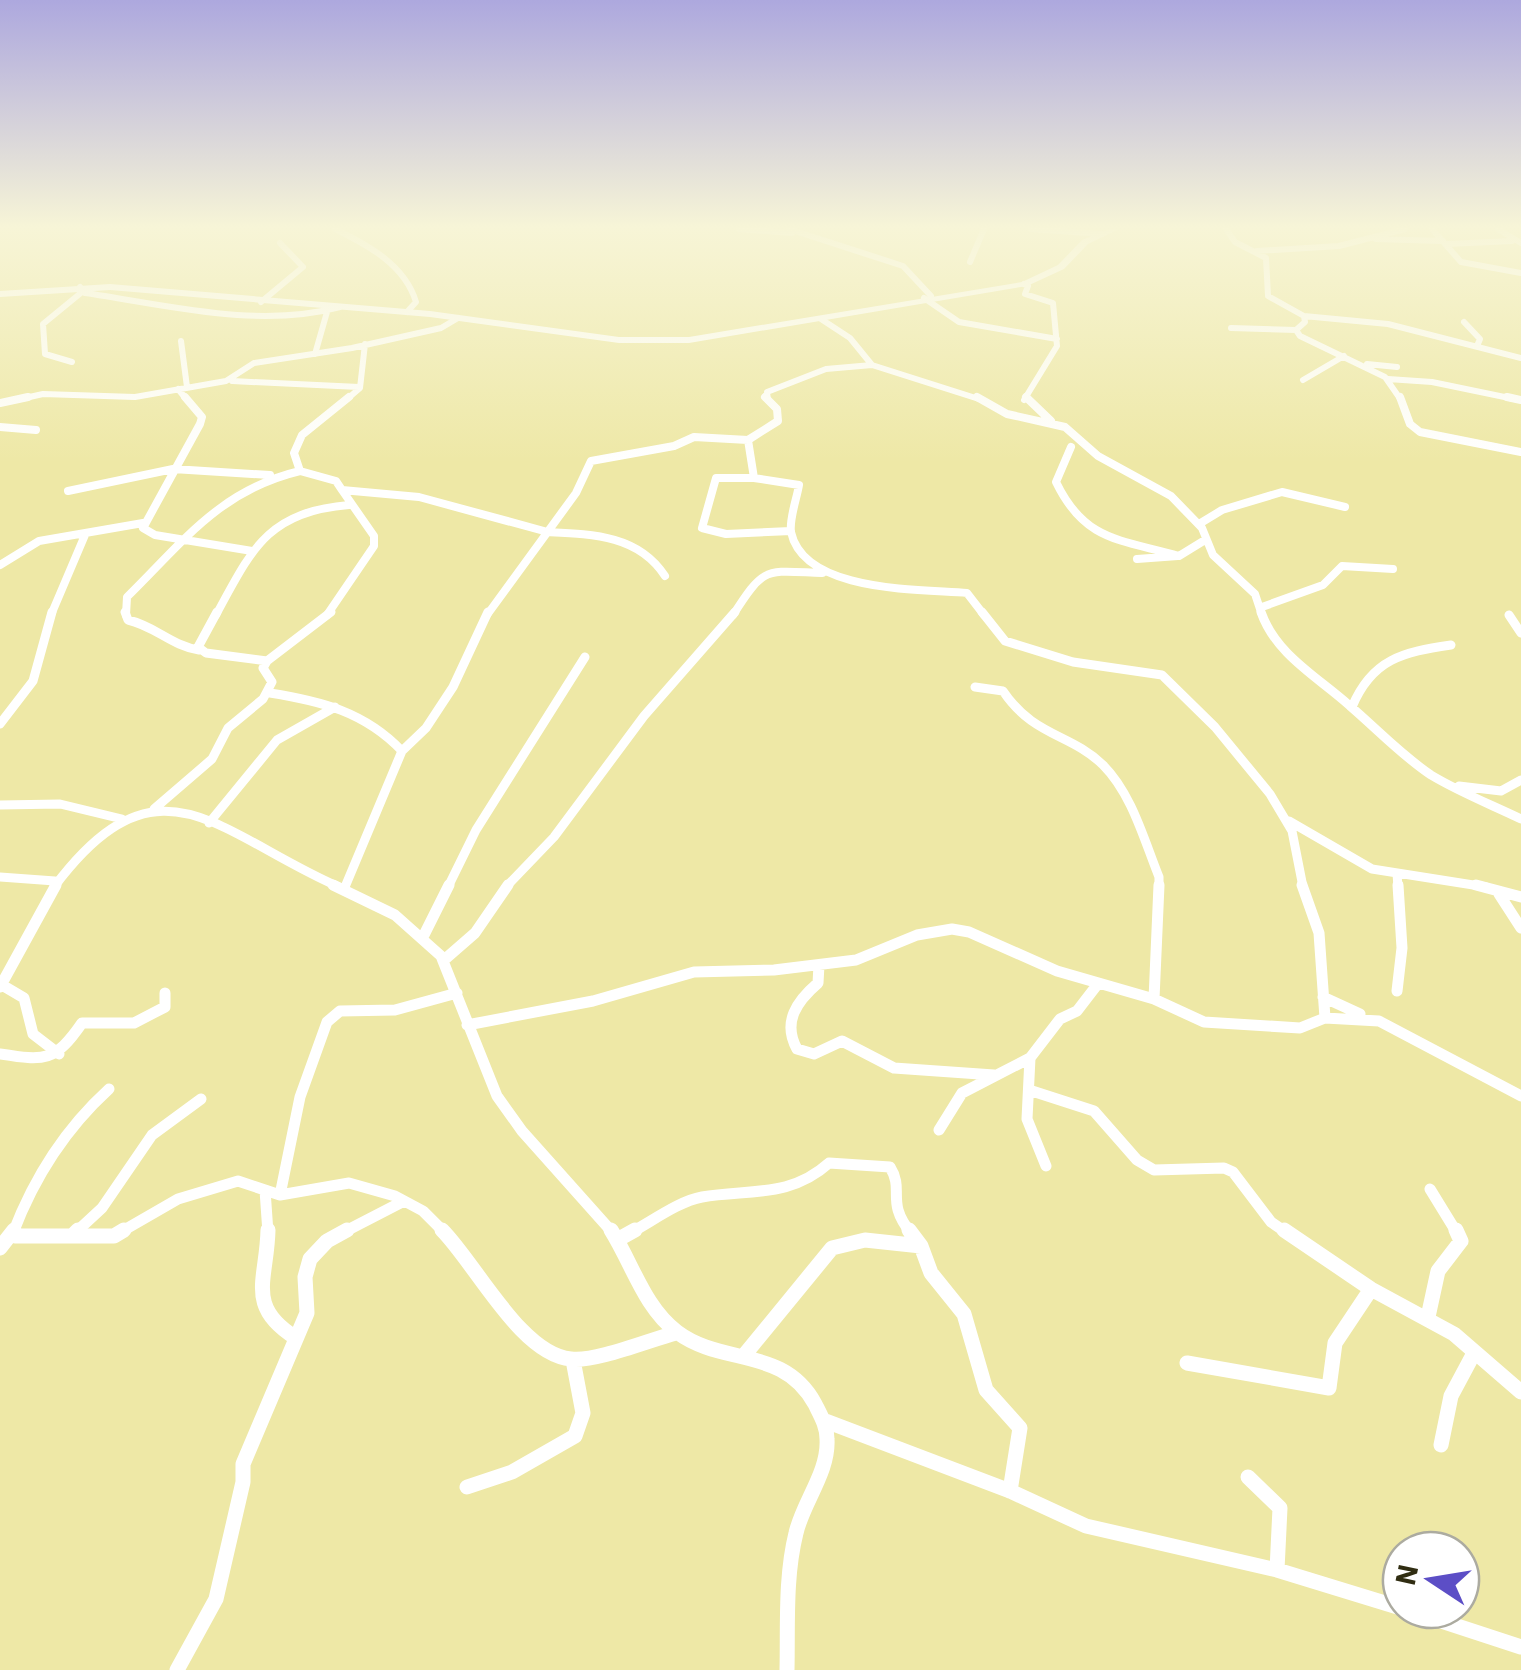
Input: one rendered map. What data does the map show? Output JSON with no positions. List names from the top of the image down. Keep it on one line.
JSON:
{"north":"left"}
